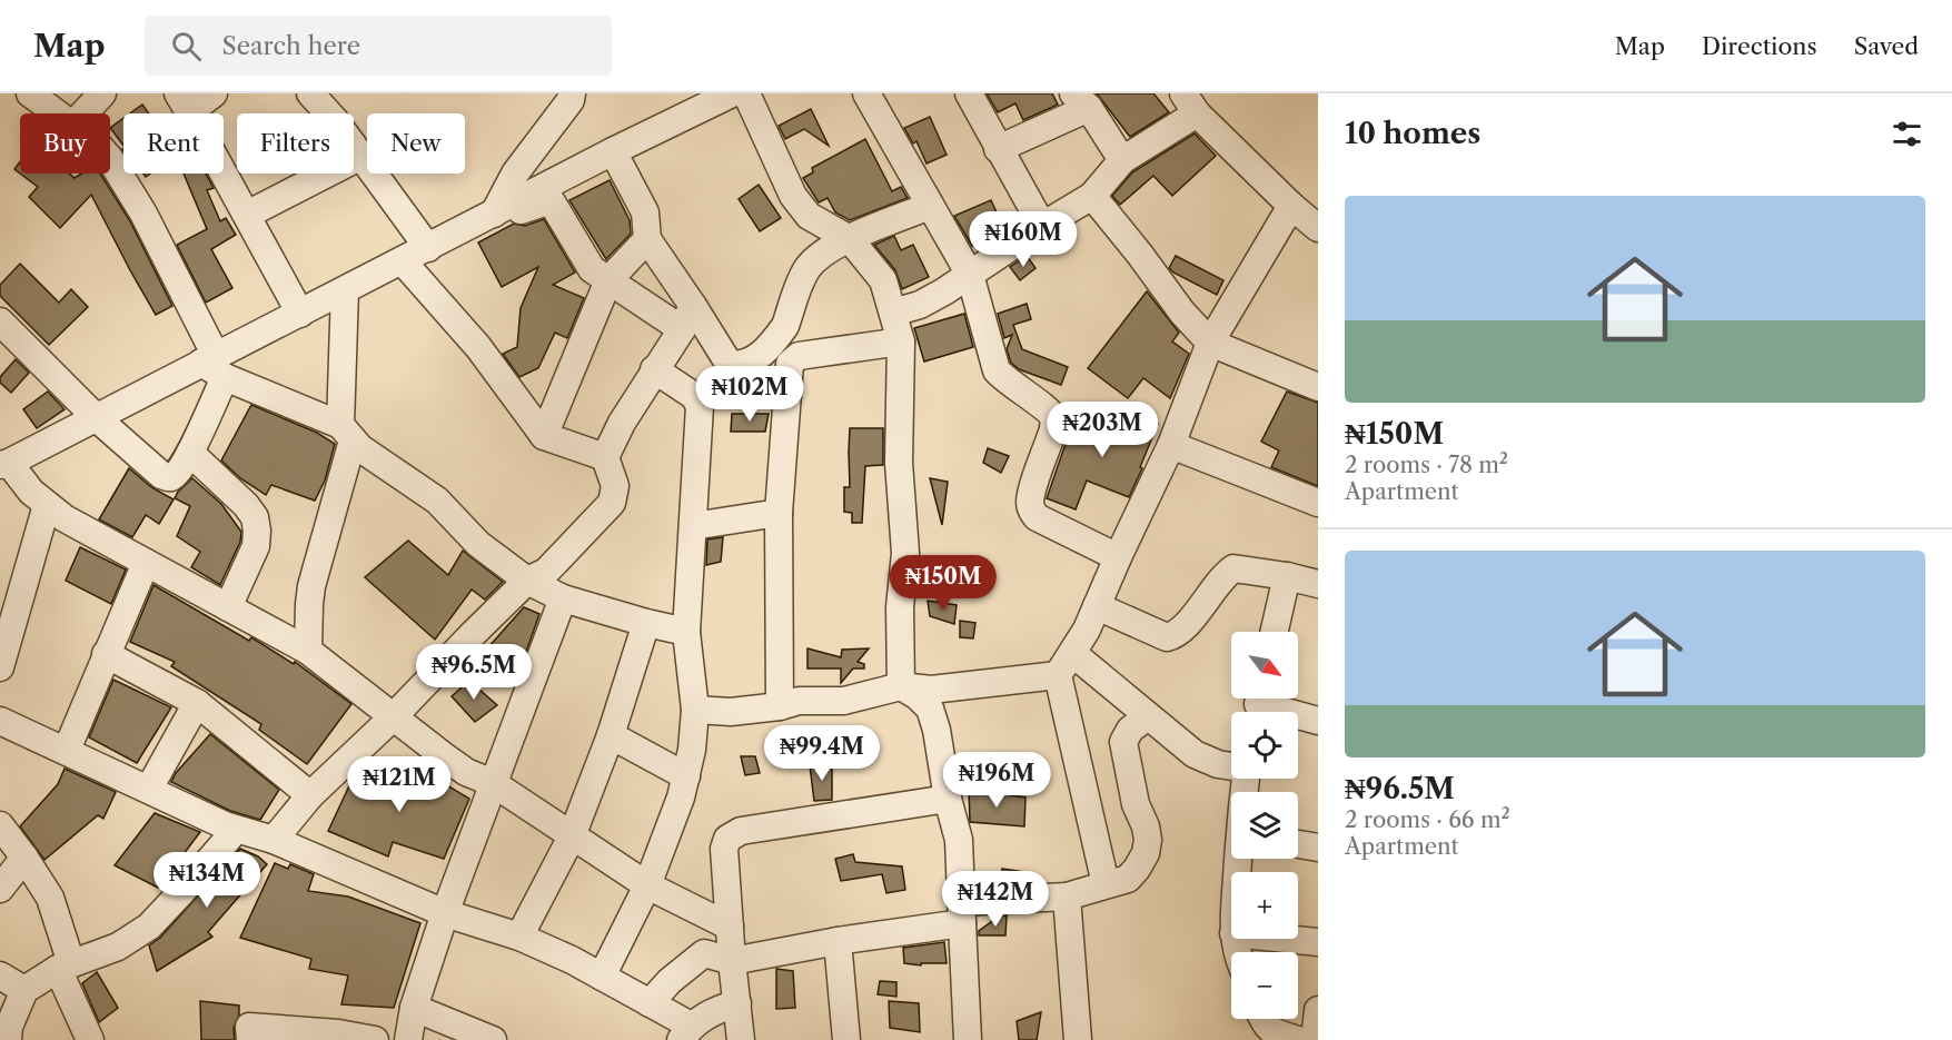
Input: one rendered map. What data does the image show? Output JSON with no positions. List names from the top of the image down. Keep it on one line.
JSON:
{"north":"bottom right","page":{"header":"Map","search":"Search here","nav":["Map","Directions","Saved"],"heading":"10 homes","chip":["Buy","Rent","Filters","New"],"list":[{"name":"₦150M","note":"2 rooms · 78 m² · Apartment"},{"name":"₦96.5M","note":"2 rooms · 66 m² · Apartment"}],"price":["₦160M","₦102M","₦203M","₦150M","₦96.5M","₦99.4M","₦196M","₦121M","₦134M","₦142M"],"map_buttons":["+","−"]}}
